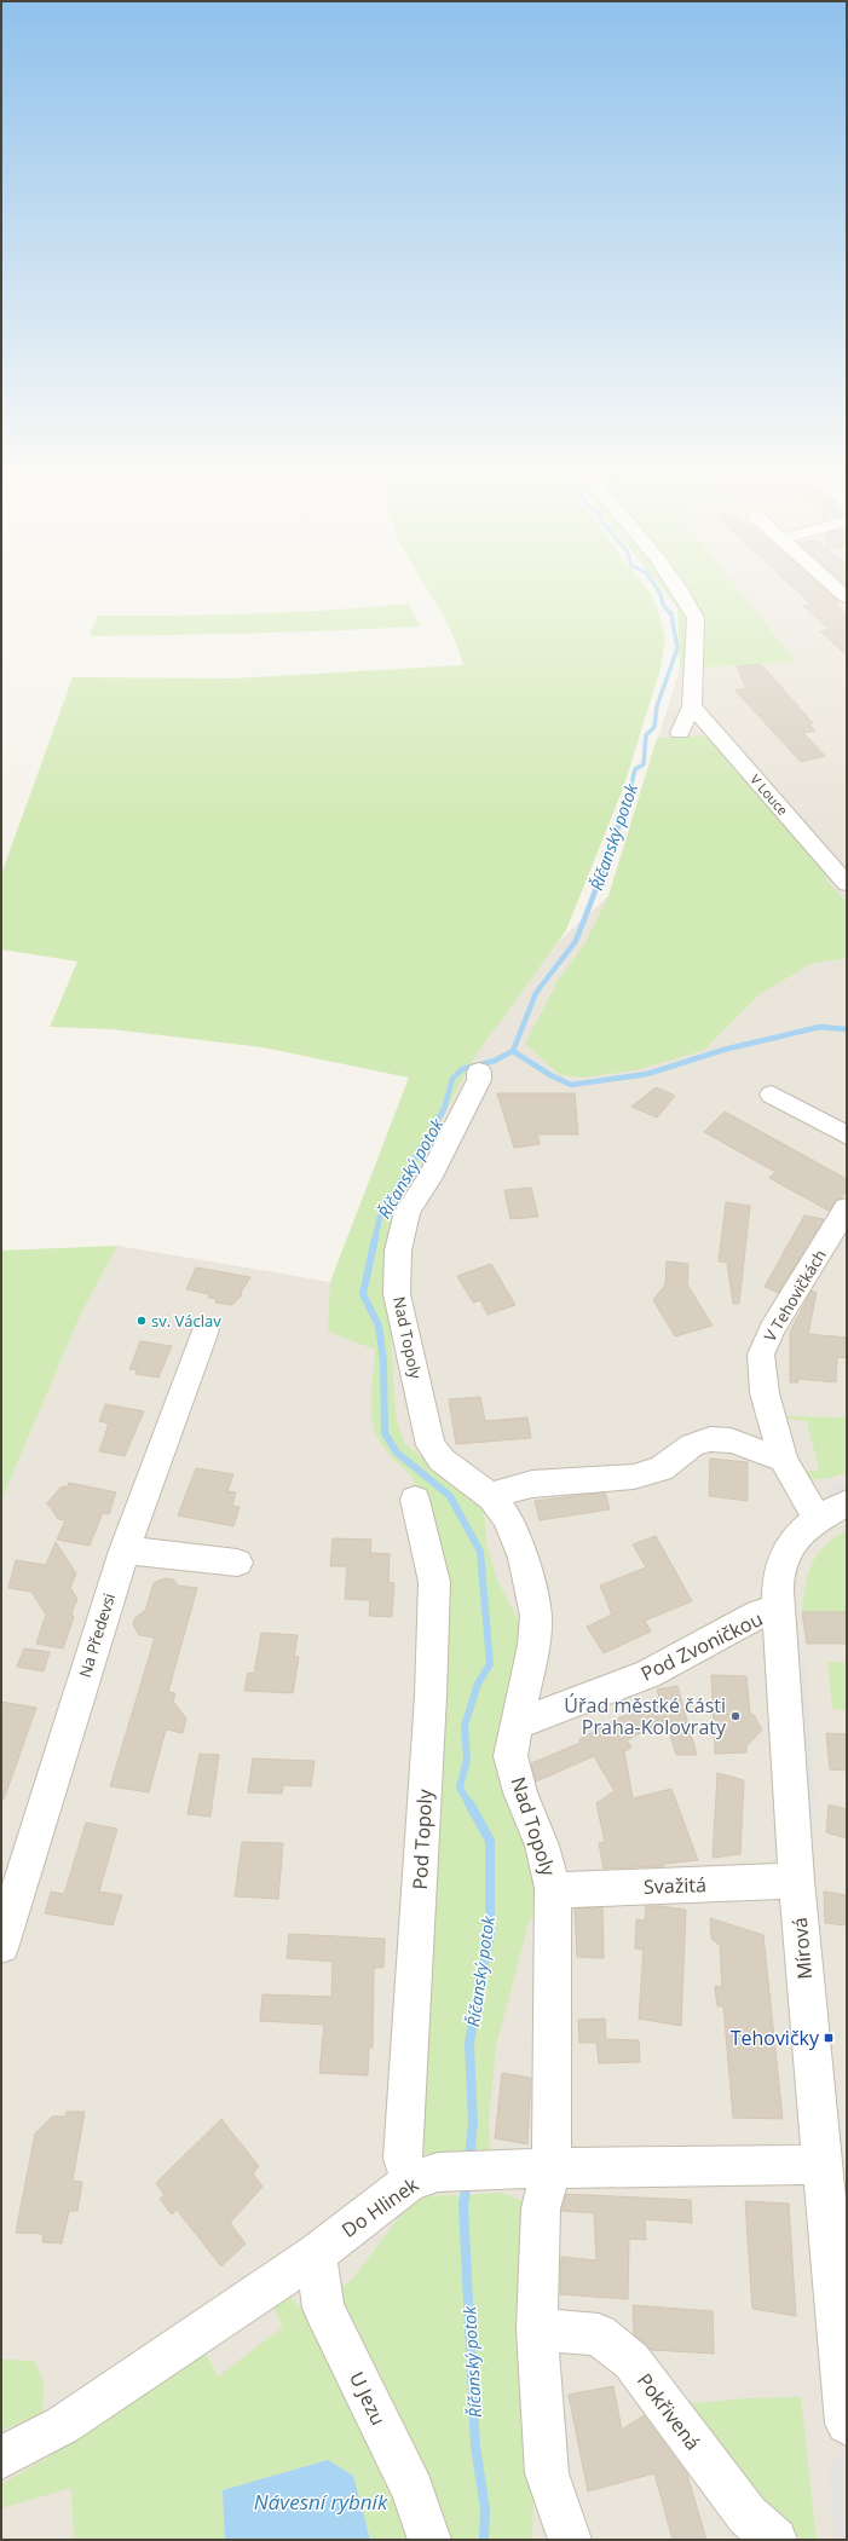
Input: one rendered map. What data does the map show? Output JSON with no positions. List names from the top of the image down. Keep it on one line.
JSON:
{"streets":{"street":["V Louce","V Tehovičkách","Nad Topoly","Na Předevsi","Pod Zvoničkou","Pod Topoly","Svažitá","Mírová","Do Hlinek","U Jezu","Pokřivená"]},"crossings":[["V Tehovičkách","Mírová"],["Nad Topoly","Pod Zvoničkou"],["Nad Topoly","Svažitá"],["Nad Topoly","Do Hlinek"],["Pod Zvoničkou","Mírová"],["Pod Topoly","Do Hlinek"],["Svažitá","Mírová"],["Mírová","Do Hlinek"],["Do Hlinek","U Jezu"]],"water":["Říčanský potok","Návesní rybník"],"places":{"other":["sv. Václav","Úřad městké části Praha-Kolovraty"],"transit":["Tehovičky"]}}
